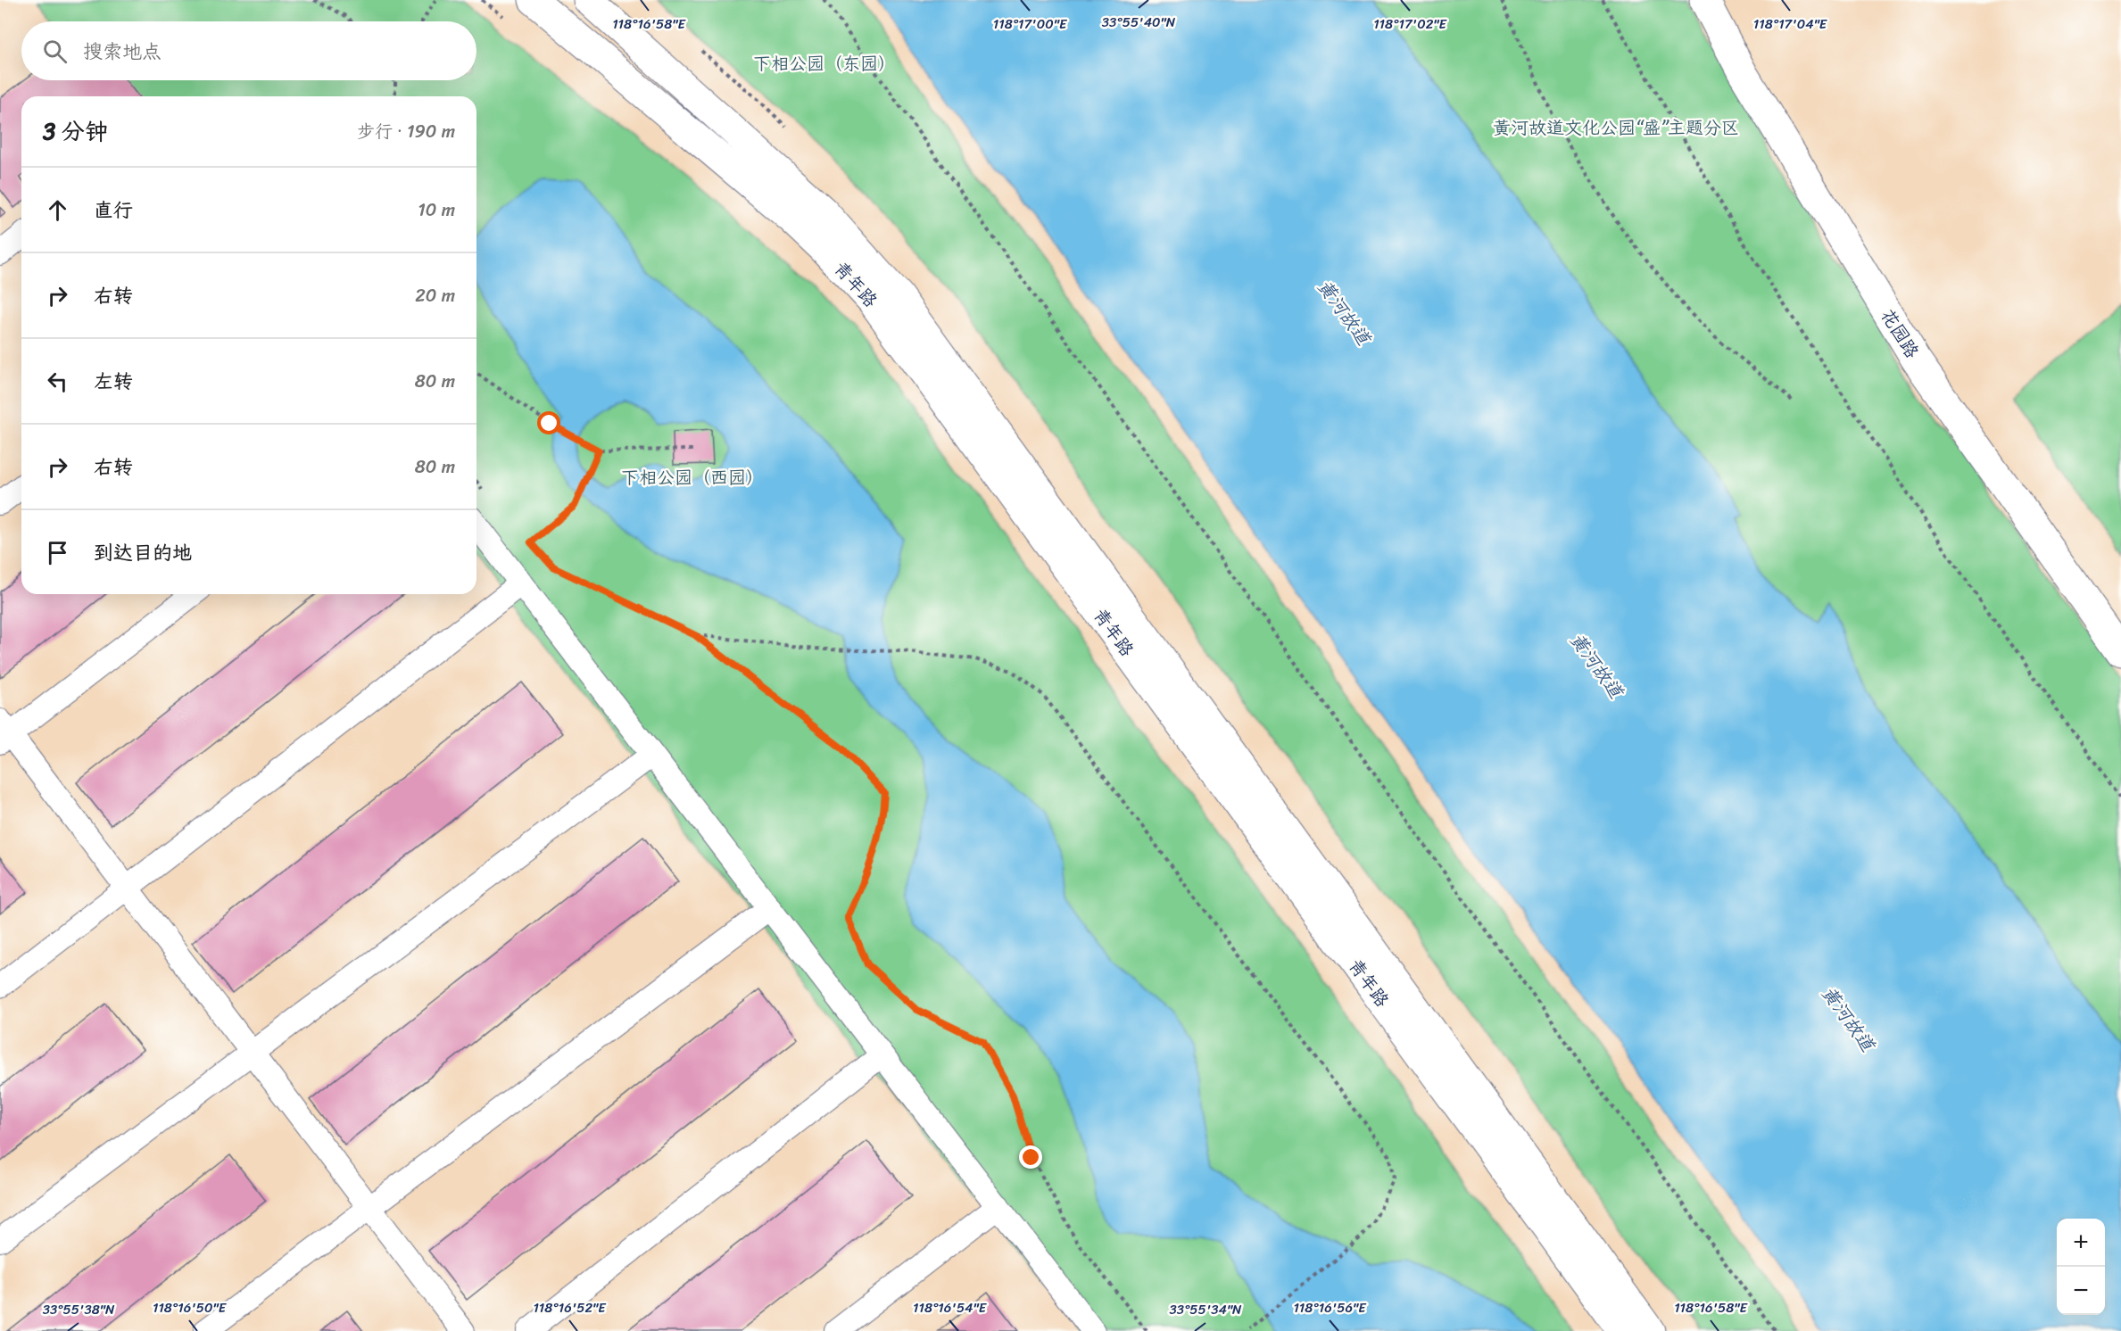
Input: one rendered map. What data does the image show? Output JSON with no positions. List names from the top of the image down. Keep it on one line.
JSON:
{"streets":{"street":["青年路","花园路"]},"water":["黄河故道"],"parks":["下相公园（东园）","黄河故道文化公园“盛”主题分区","下相公园（西园）"],"page":{"search":"搜索地点","heading":["3 分钟","步行 · 190 m"],"list":[["直行","10 m"],["右转","20 m"],["左转","80 m"],["右转","80 m"],"到达目的地"],"map_buttons":["+","−"]},"coordinates":["33°55'40\"N","118°17'00\"E","118°16'58\"E","118°17'02\"E","118°17'04\"E","118°16'50\"E","118°16'52\"E","118°16'54\"E","118°16'56\"E","33°55'38\"N","33°55'34\"N"]}
